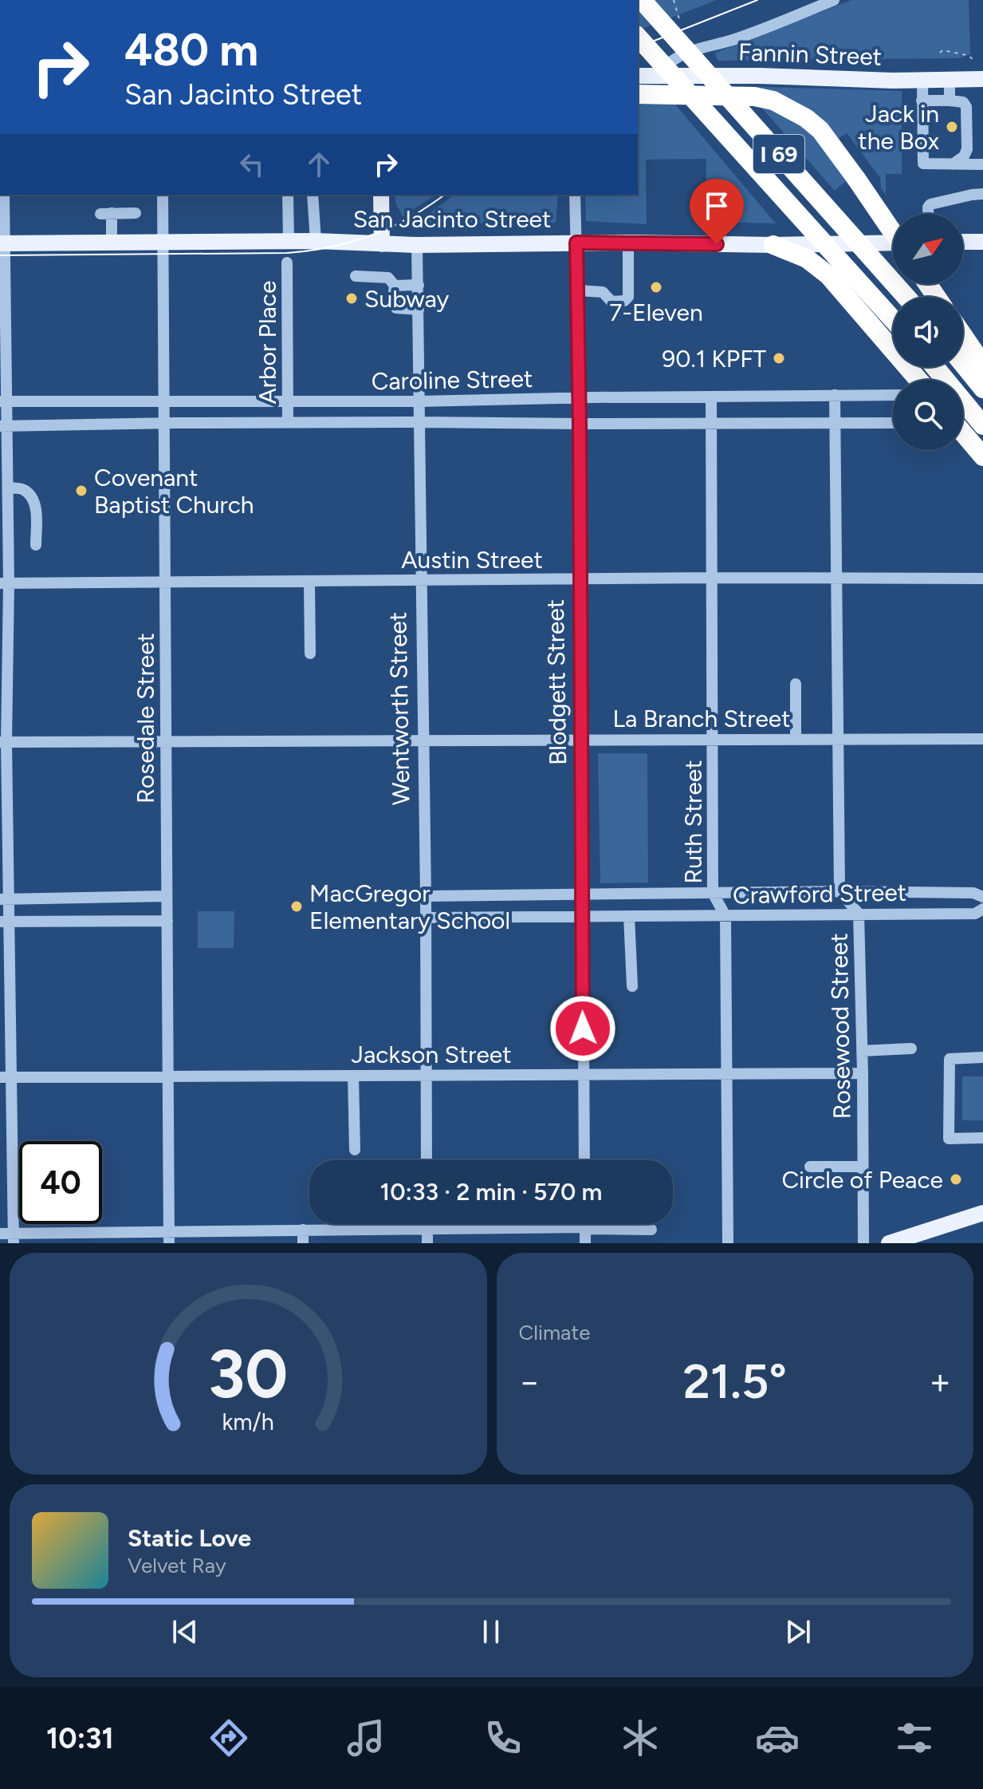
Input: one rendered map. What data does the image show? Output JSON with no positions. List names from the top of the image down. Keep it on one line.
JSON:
{"streets":{"highway":["I 69"],"main road":["Fannin Street","San Jacinto Street"],"street":["Arbor Place","Caroline Street","Austin Street","Blodgett Street","Wentworth Street","Rosedale Street","La Branch Street","Ruth Street","Crawford Street","Rosewood Street","Jackson Street"]},"crossings":[["San Jacinto Street","Blodgett Street"],["San Jacinto Street","Wentworth Street"],["San Jacinto Street","Rosedale Street"],["Arbor Place","Caroline Street"],["Caroline Street","Blodgett Street"],["Caroline Street","Wentworth Street"],["Caroline Street","Rosedale Street"],["Caroline Street","Ruth Street"],["Austin Street","Blodgett Street"],["Austin Street","Wentworth Street"],["Austin Street","Rosedale Street"],["Austin Street","Ruth Street"],["Blodgett Street","La Branch Street"],["Blodgett Street","Crawford Street"],["Blodgett Street","Jackson Street"],["Wentworth Street","La Branch Street"],["Wentworth Street","Crawford Street"],["Wentworth Street","Jackson Street"],["Rosedale Street","La Branch Street"],["Rosedale Street","Jackson Street"],["La Branch Street","Ruth Street"],["Ruth Street","Crawford Street"],["Ruth Street","Jackson Street"],["Crawford Street","Rosewood Street"],["Rosewood Street","Jackson Street"]],"places":["Jack in the Box","7-Eleven","Subway","90.1 KPFT","Covenant Baptist Church","MacGregor Elementary School","Circle of Peace"],"north":"top right","page":{"turn":["480 m","San Jacinto Street"],"limit":"40","trip":"10:33 · 2 min · 570 m","tile":"Climate","heat":["−","21.5°","+"],"song":["Static Love","Velvet Ray"],"tabs":"10:31","gauge":["30","km/h"]}}
